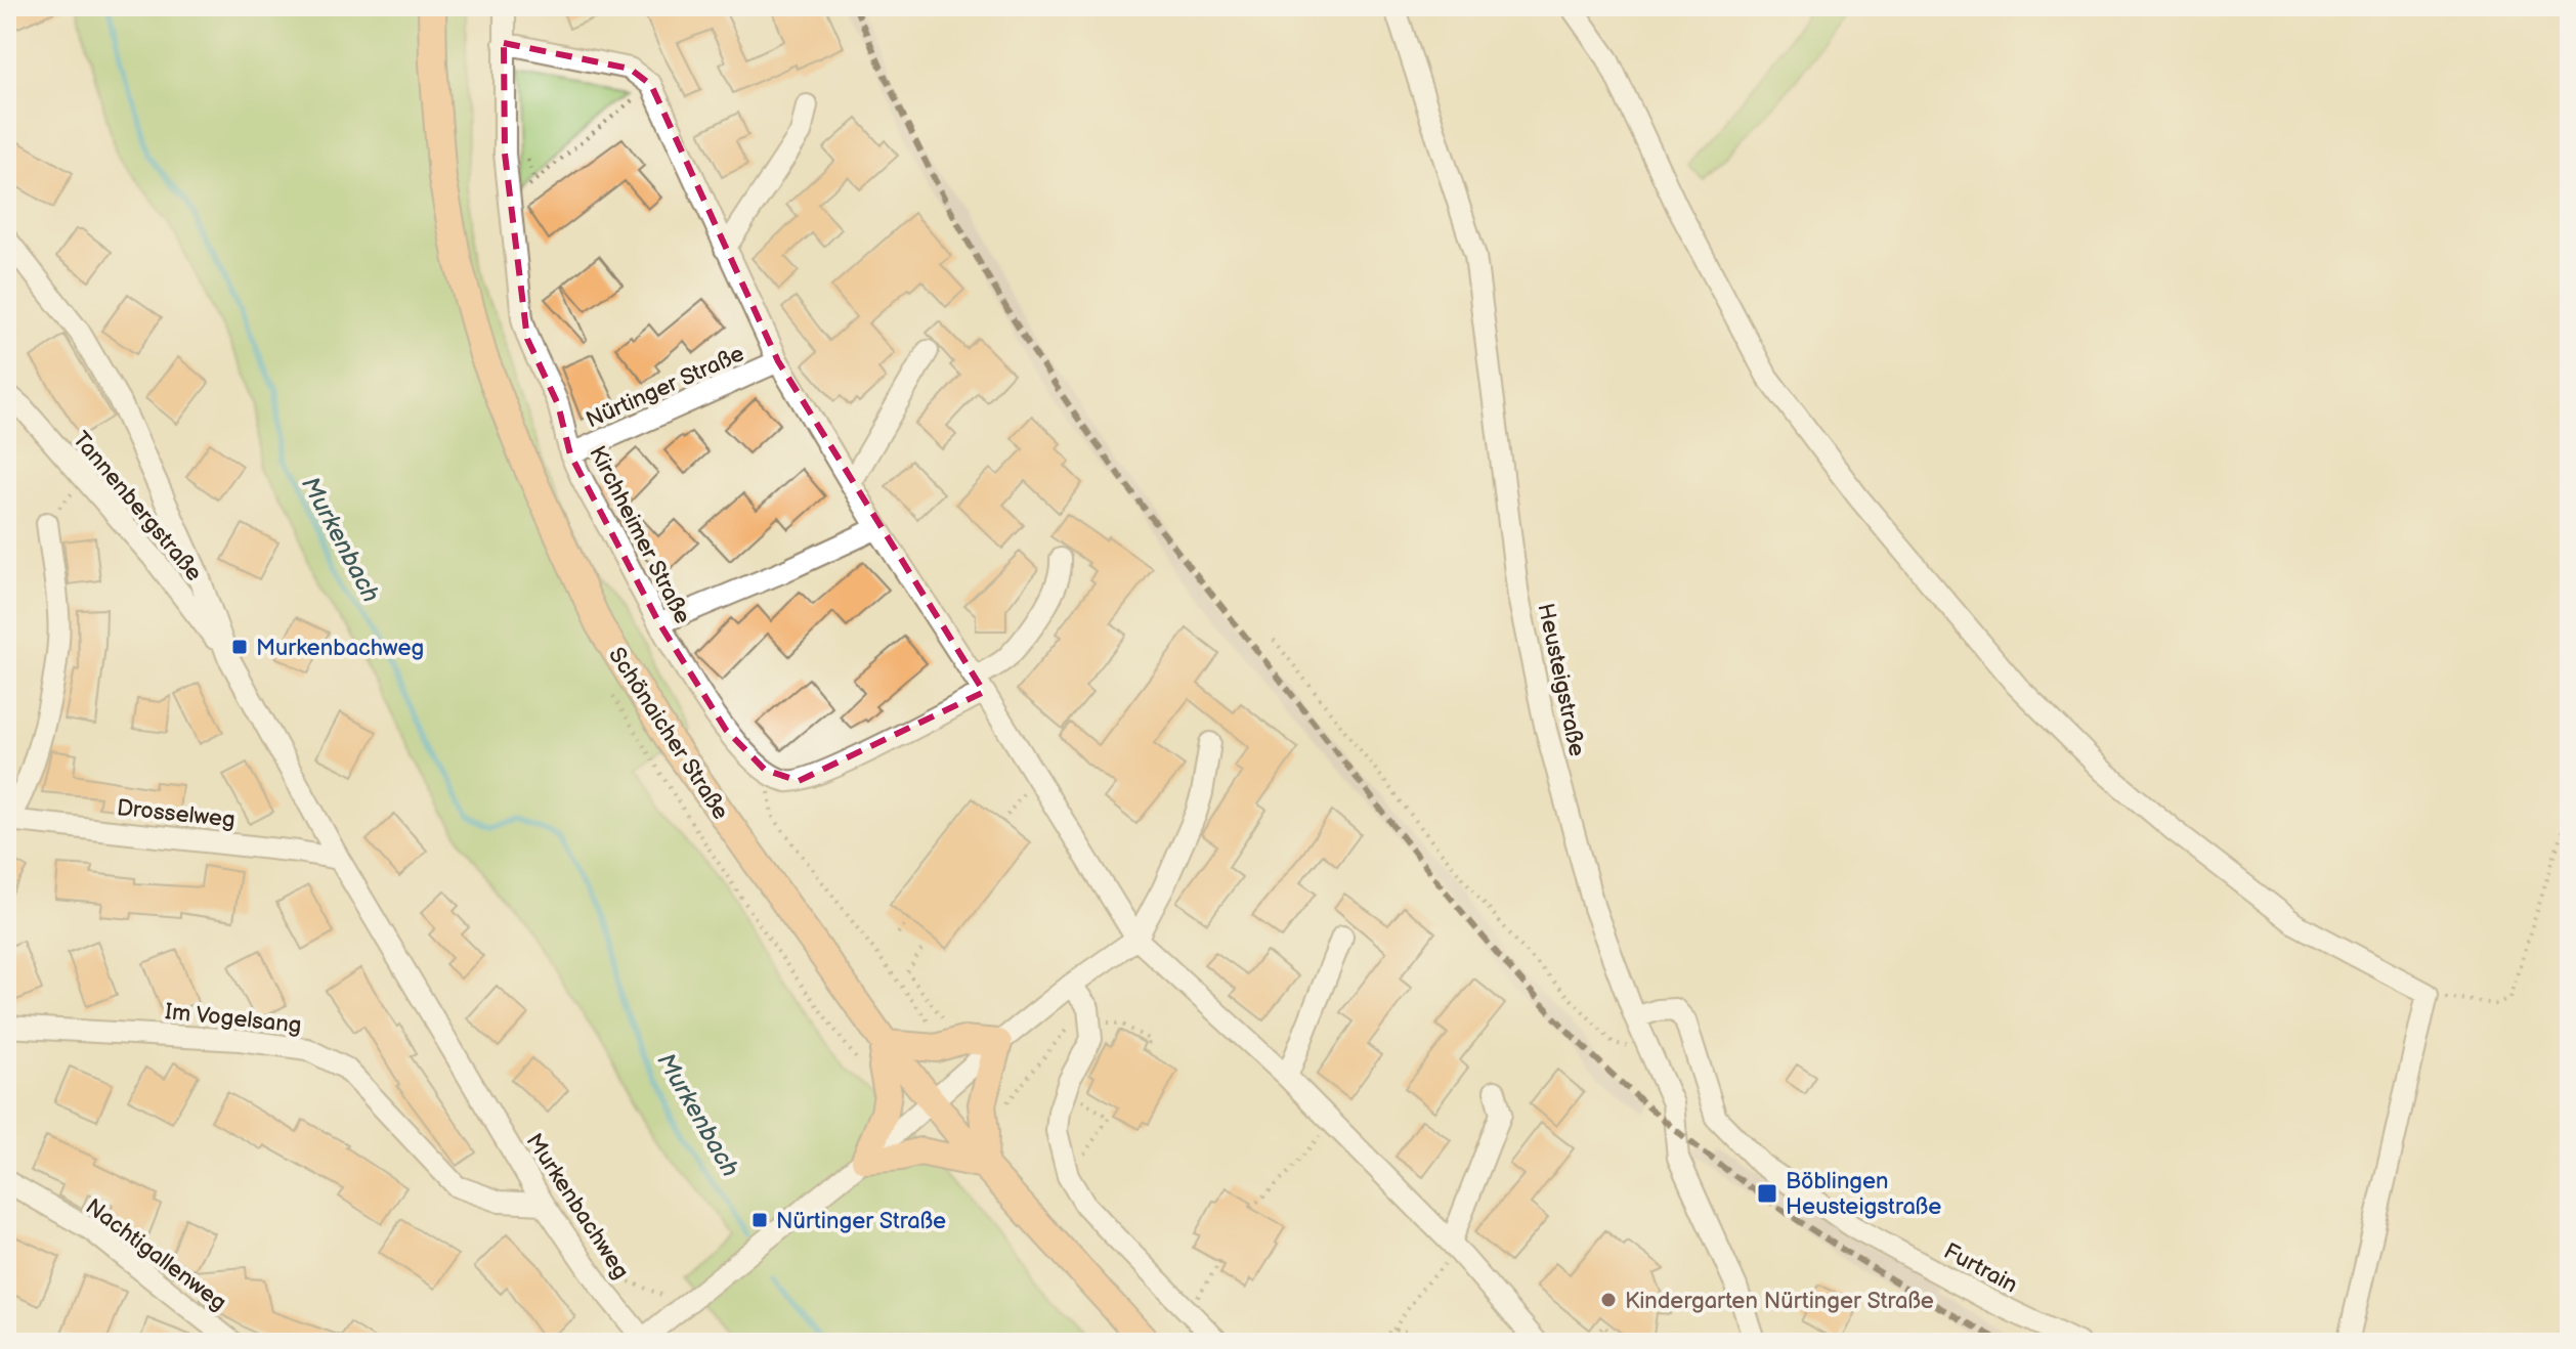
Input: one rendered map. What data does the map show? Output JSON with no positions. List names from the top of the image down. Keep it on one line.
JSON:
{"streets":{"main road":["Schönaicher Straße"],"street":["Nürtinger Straße","Tannenbergstraße","Kirchheimer Straße","Heusteigstraße","Drosselweg","Im Vogelsang","Murkenbachweg","Nachtigallenweg","Furtrain"]},"crossings":[["Nürtinger Straße","Kirchheimer Straße"],["Tannenbergstraße","Murkenbachweg"],["Heusteigstraße","Furtrain"],["Schönaicher Straße","Murkenbachweg"],["Drosselweg","Murkenbachweg"],["Im Vogelsang","Murkenbachweg"]],"water":["Murkenbach"],"places":{"transit":["Murkenbachweg","Böblingen Heusteigstraße","Nürtinger Straße"],"other":["Kindergarten Nürtinger Straße"]}}
